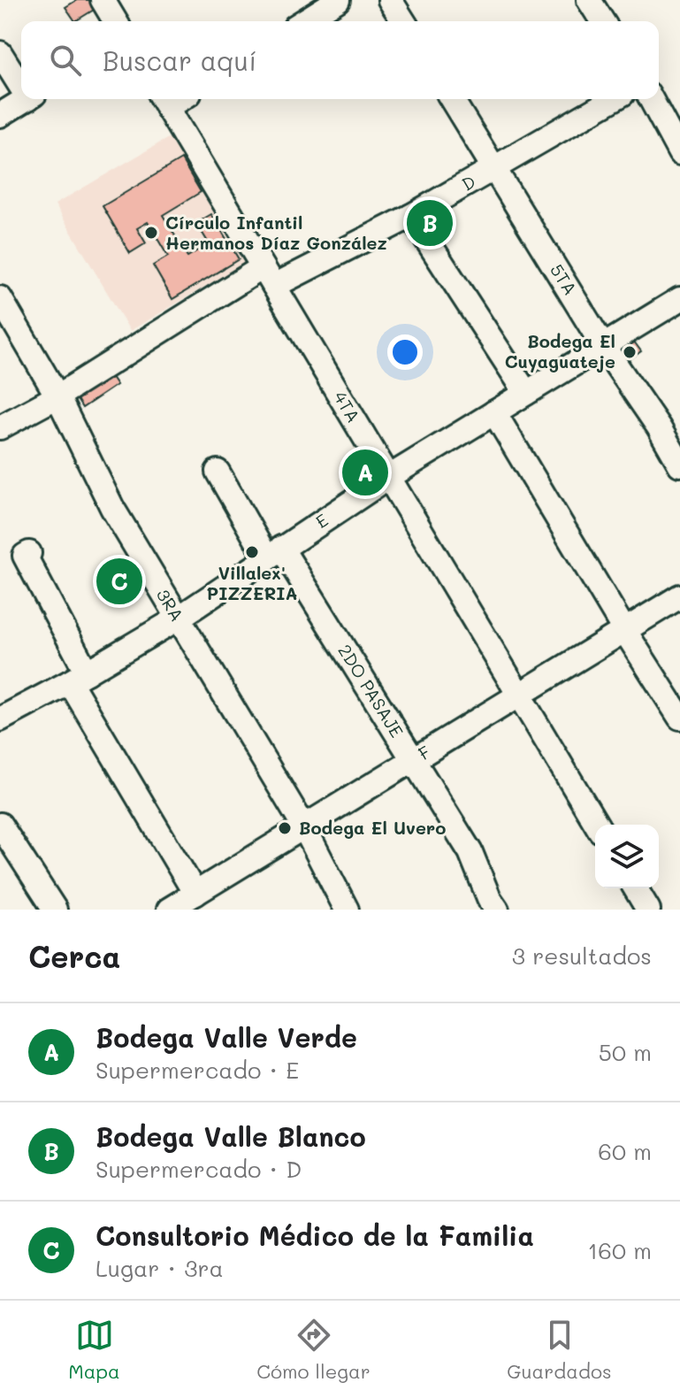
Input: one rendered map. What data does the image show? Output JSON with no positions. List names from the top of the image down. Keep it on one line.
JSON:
{"streets":{"street":["D","5TA","4TA","E","3RA","2DO PASAJE","F"]},"crossings":[["D","5TA"],["D","4TA"],["D","3RA"],["5TA","E"],["4TA","E"],["4TA","F"],["E","3RA"],["E","2DO PASAJE"],["3RA","F"],["2DO PASAJE","F"]],"places":["Círculo Infantil Hermanos Díaz González","Bodega El Cuyaguateje","Villalex' PIZZERIA","Bodega El Uvero"],"page":{"search":"Buscar aquí","pins":["B","A","C"],"heading":["Cerca","3 resultados"],"list":[{"mark":"A","name":"Bodega Valle Verde","note":"Supermercado · E","value":"50 m"},{"mark":"B","name":"Bodega Valle Blanco","note":"Supermercado · D","value":"60 m"},{"mark":"C","name":"Consultorio Médico de la Familia","note":"Lugar · 3ra","value":"160 m"}],"nav":["Mapa","Cómo llegar","Guardados"]}}
